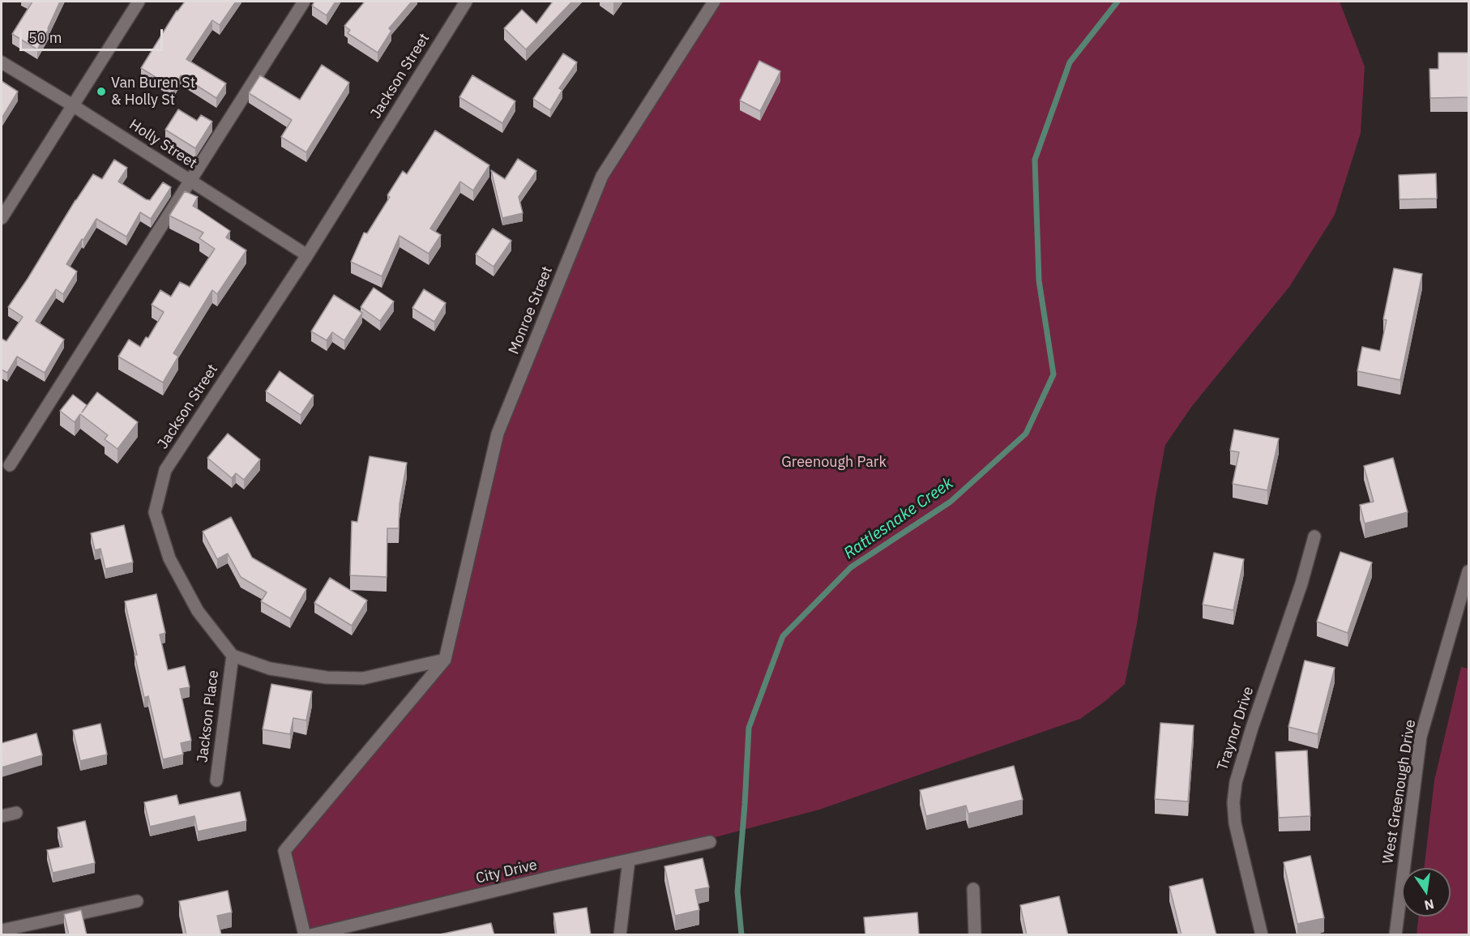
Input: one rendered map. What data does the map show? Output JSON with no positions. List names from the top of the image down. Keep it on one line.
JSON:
{"streets":{"street":["Jackson Street","Holly Street","Monroe Street","Jackson Place","Traynor Drive","West Greenough Drive","City Drive"]},"crossings":[["Jackson Street","Holly Street"],["Jackson Street","Jackson Place"]],"water":["Rattlesnake Creek"],"parks":["Greenough Park"],"places":["Van Buren St & Holly St"],"scale_bar":"50 m","north":"bottom"}
